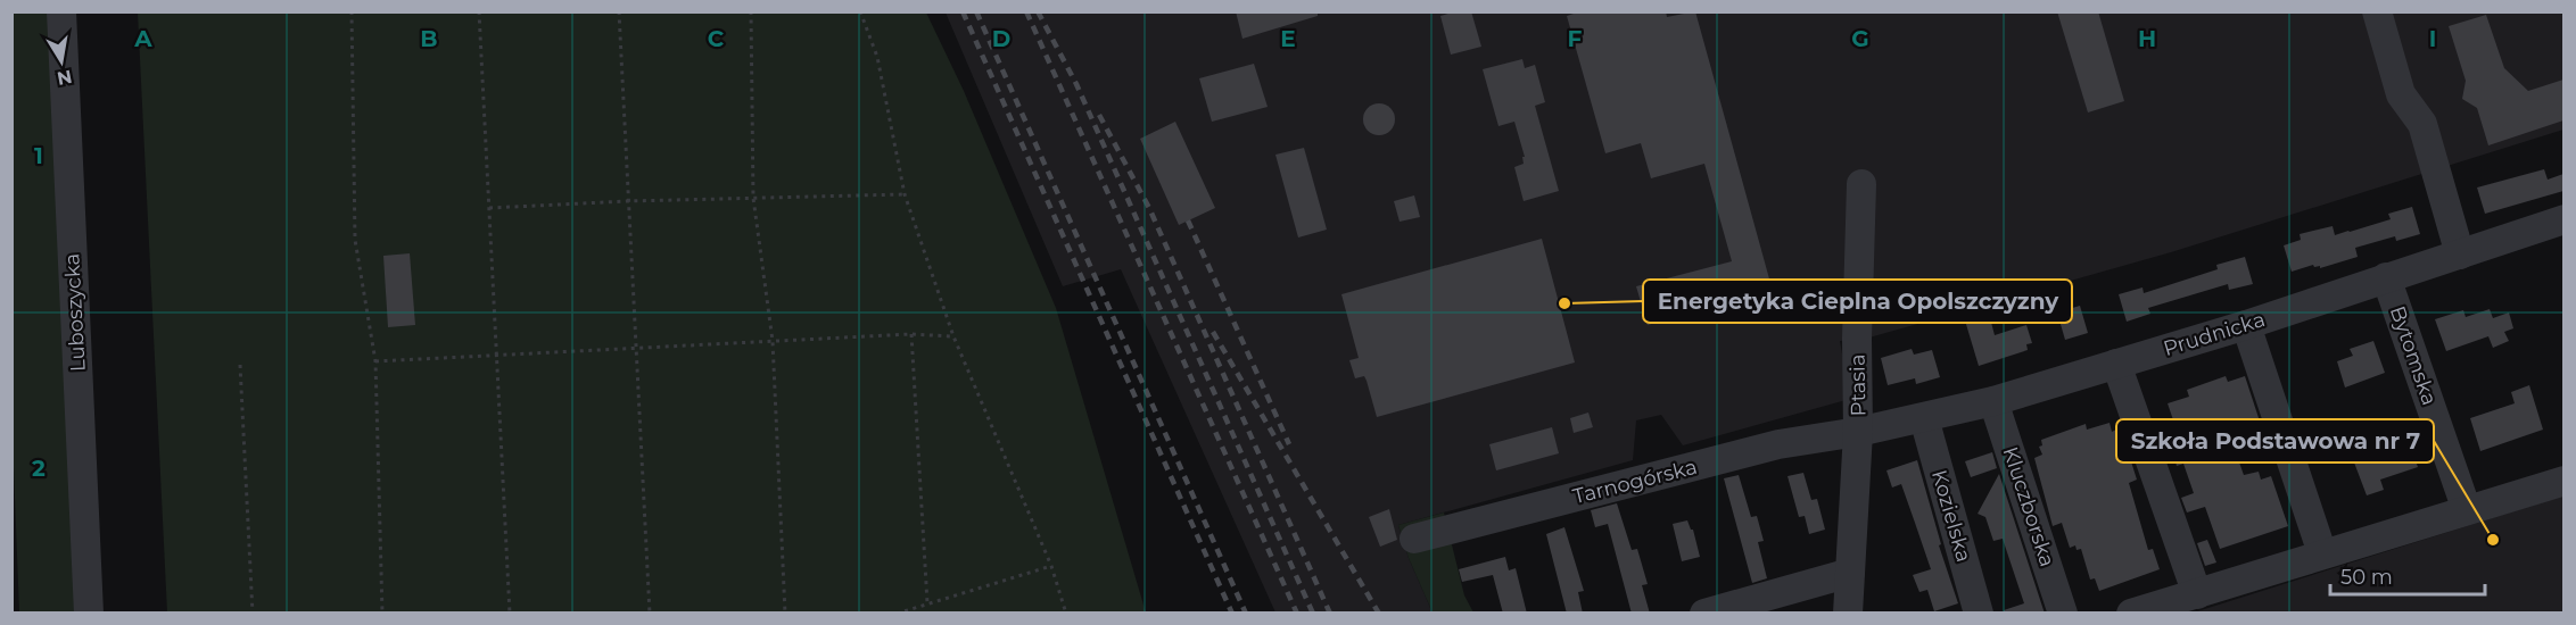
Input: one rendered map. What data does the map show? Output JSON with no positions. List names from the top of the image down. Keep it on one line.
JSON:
{"streets":{"street":["Luboszycka","Prudnicka","Bytomska","Ptasia","Tarnogórska","Kluczborska","Kozielska"]},"crossings":[["Prudnicka","Bytomska"],["Prudnicka","Ptasia"],["Prudnicka","Tarnogórska"],["Prudnicka","Kluczborska"],["Prudnicka","Kozielska"],["Ptasia","Tarnogórska"]],"places":["Energetyka Cieplna Opolszczyzny","Szkoła Podstawowa nr 7"],"scale_bar":"50 m","north":"bottom","grid":{"columns":["A","B","C","D","E","F","G","H","I"],"rows":["1","2"]}}
